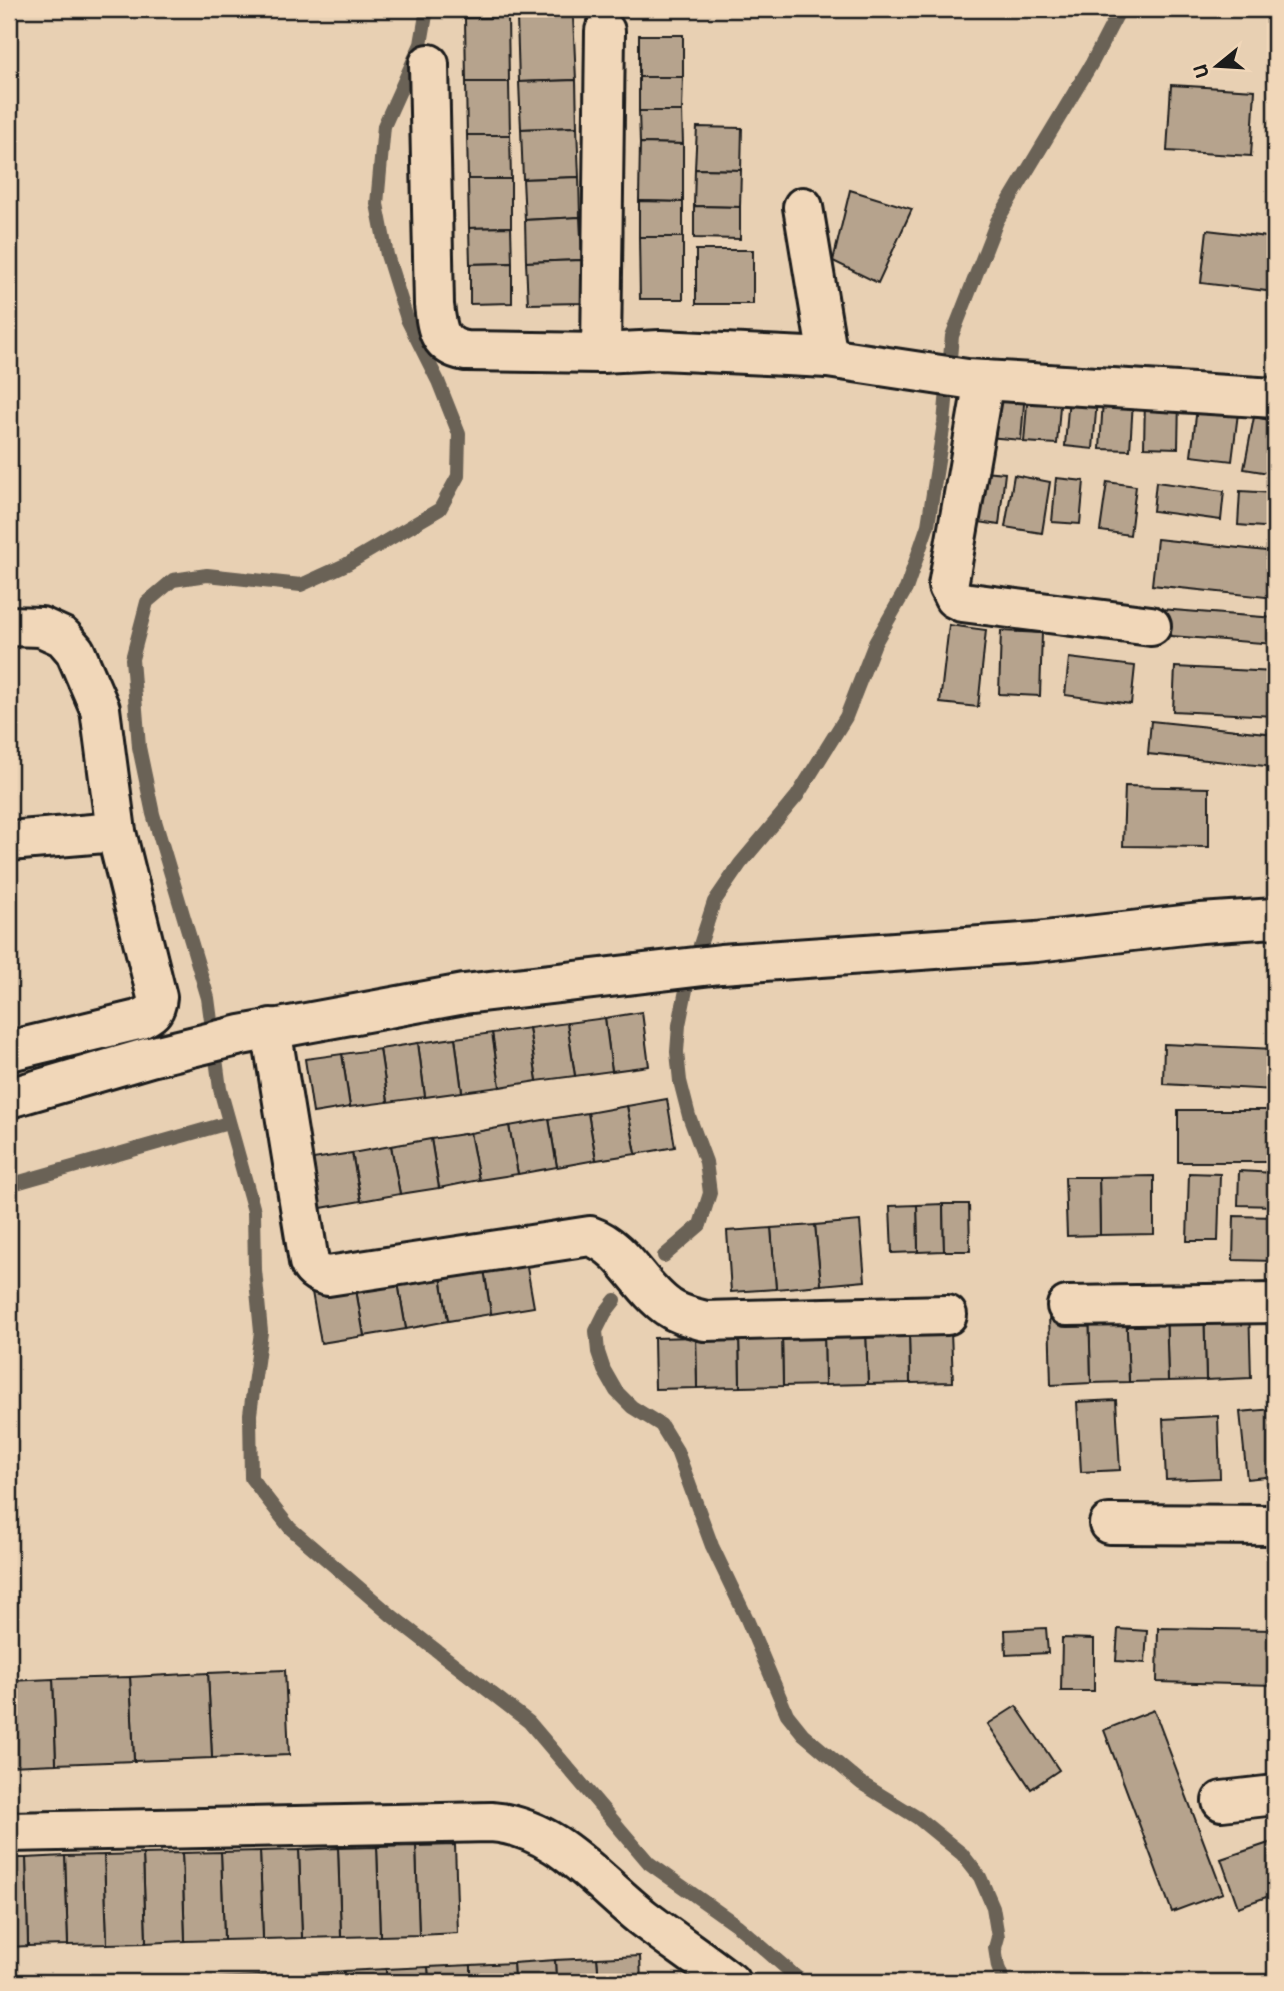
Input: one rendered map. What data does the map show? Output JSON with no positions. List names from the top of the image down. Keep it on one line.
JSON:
{"north":"left"}
